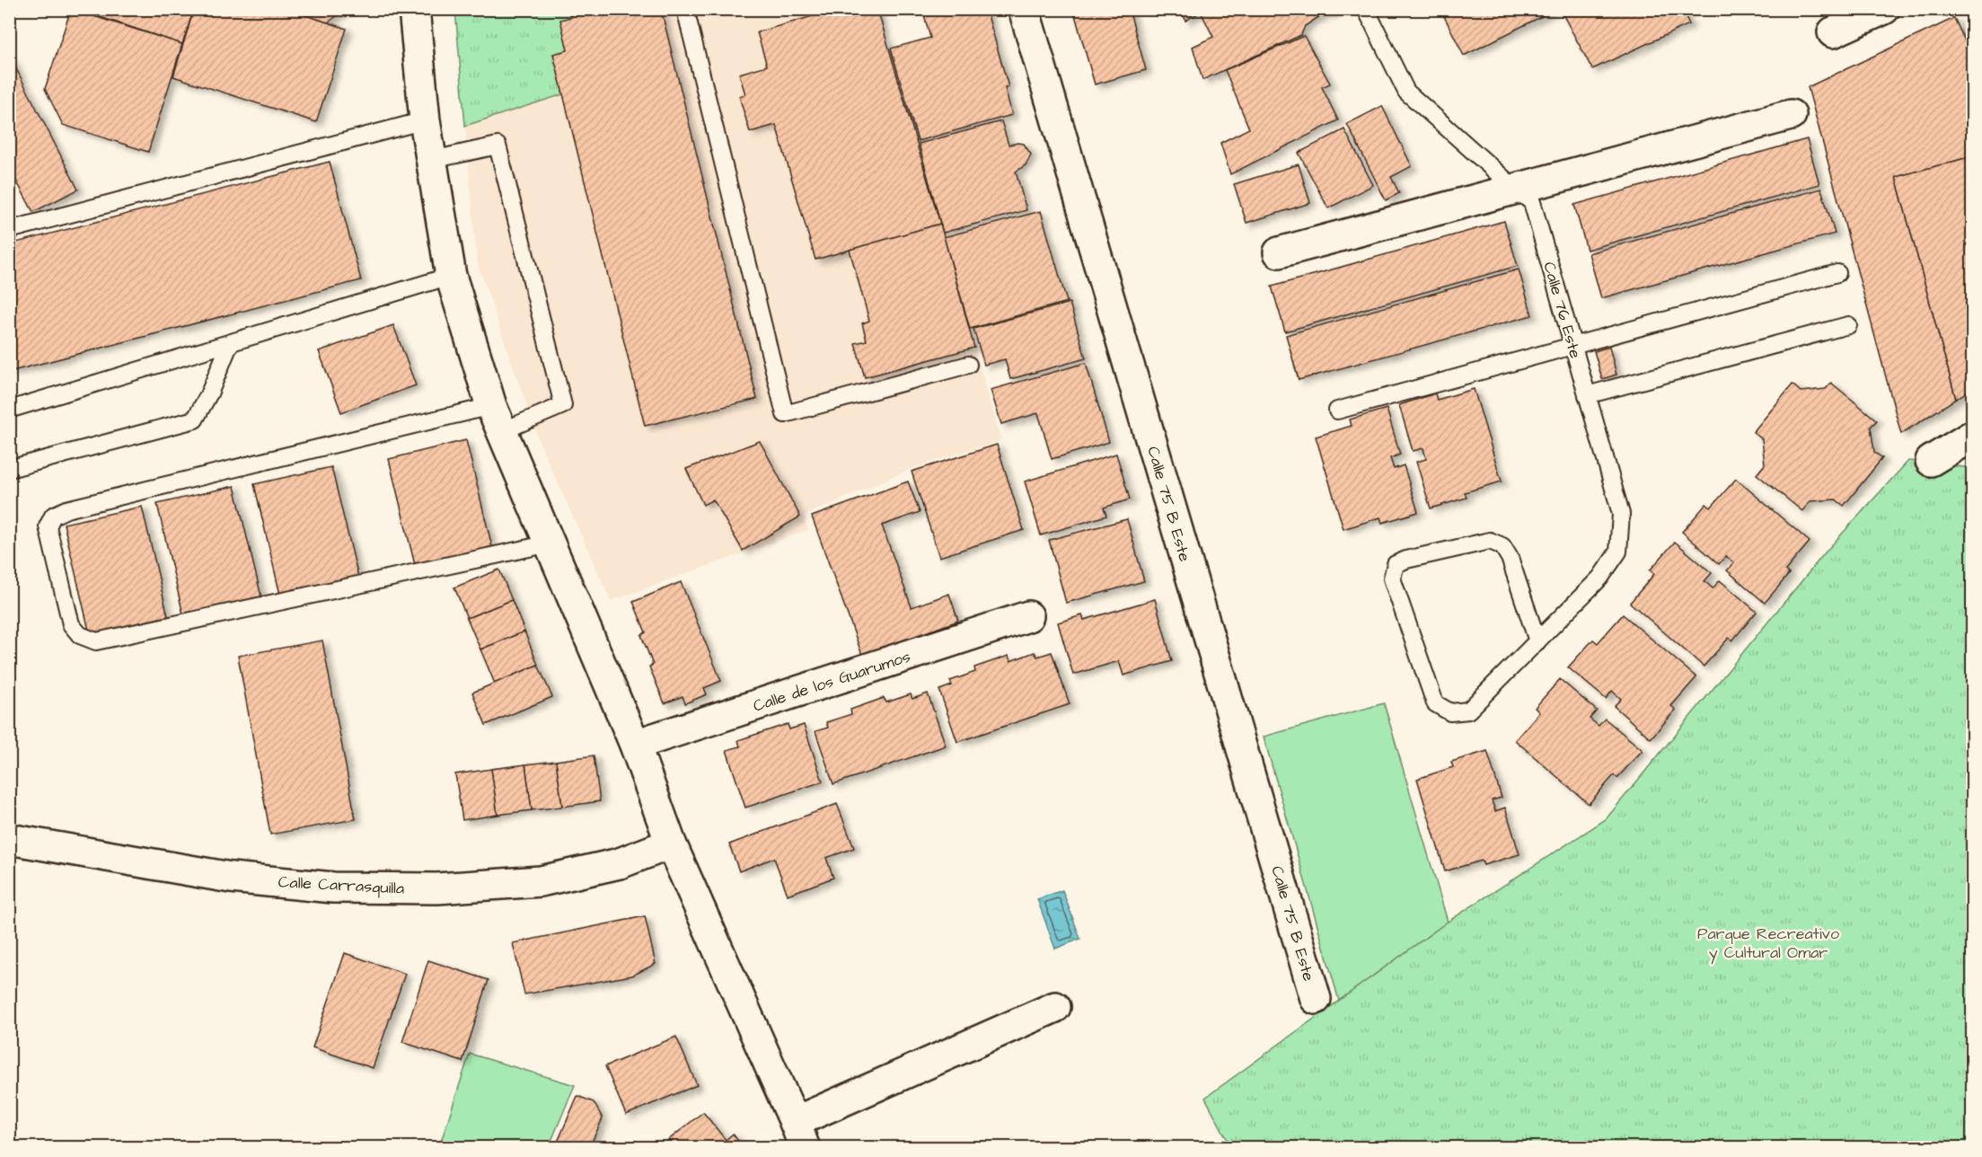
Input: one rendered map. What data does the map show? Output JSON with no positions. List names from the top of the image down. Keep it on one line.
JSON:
{"streets":{"street":["Calle 75 B Este","Calle de los Guarumos","Calle Carrasquilla"],"lane":["Calle 76 Este"]},"parks":["Parque Recreativo y Cultural Omar"]}
